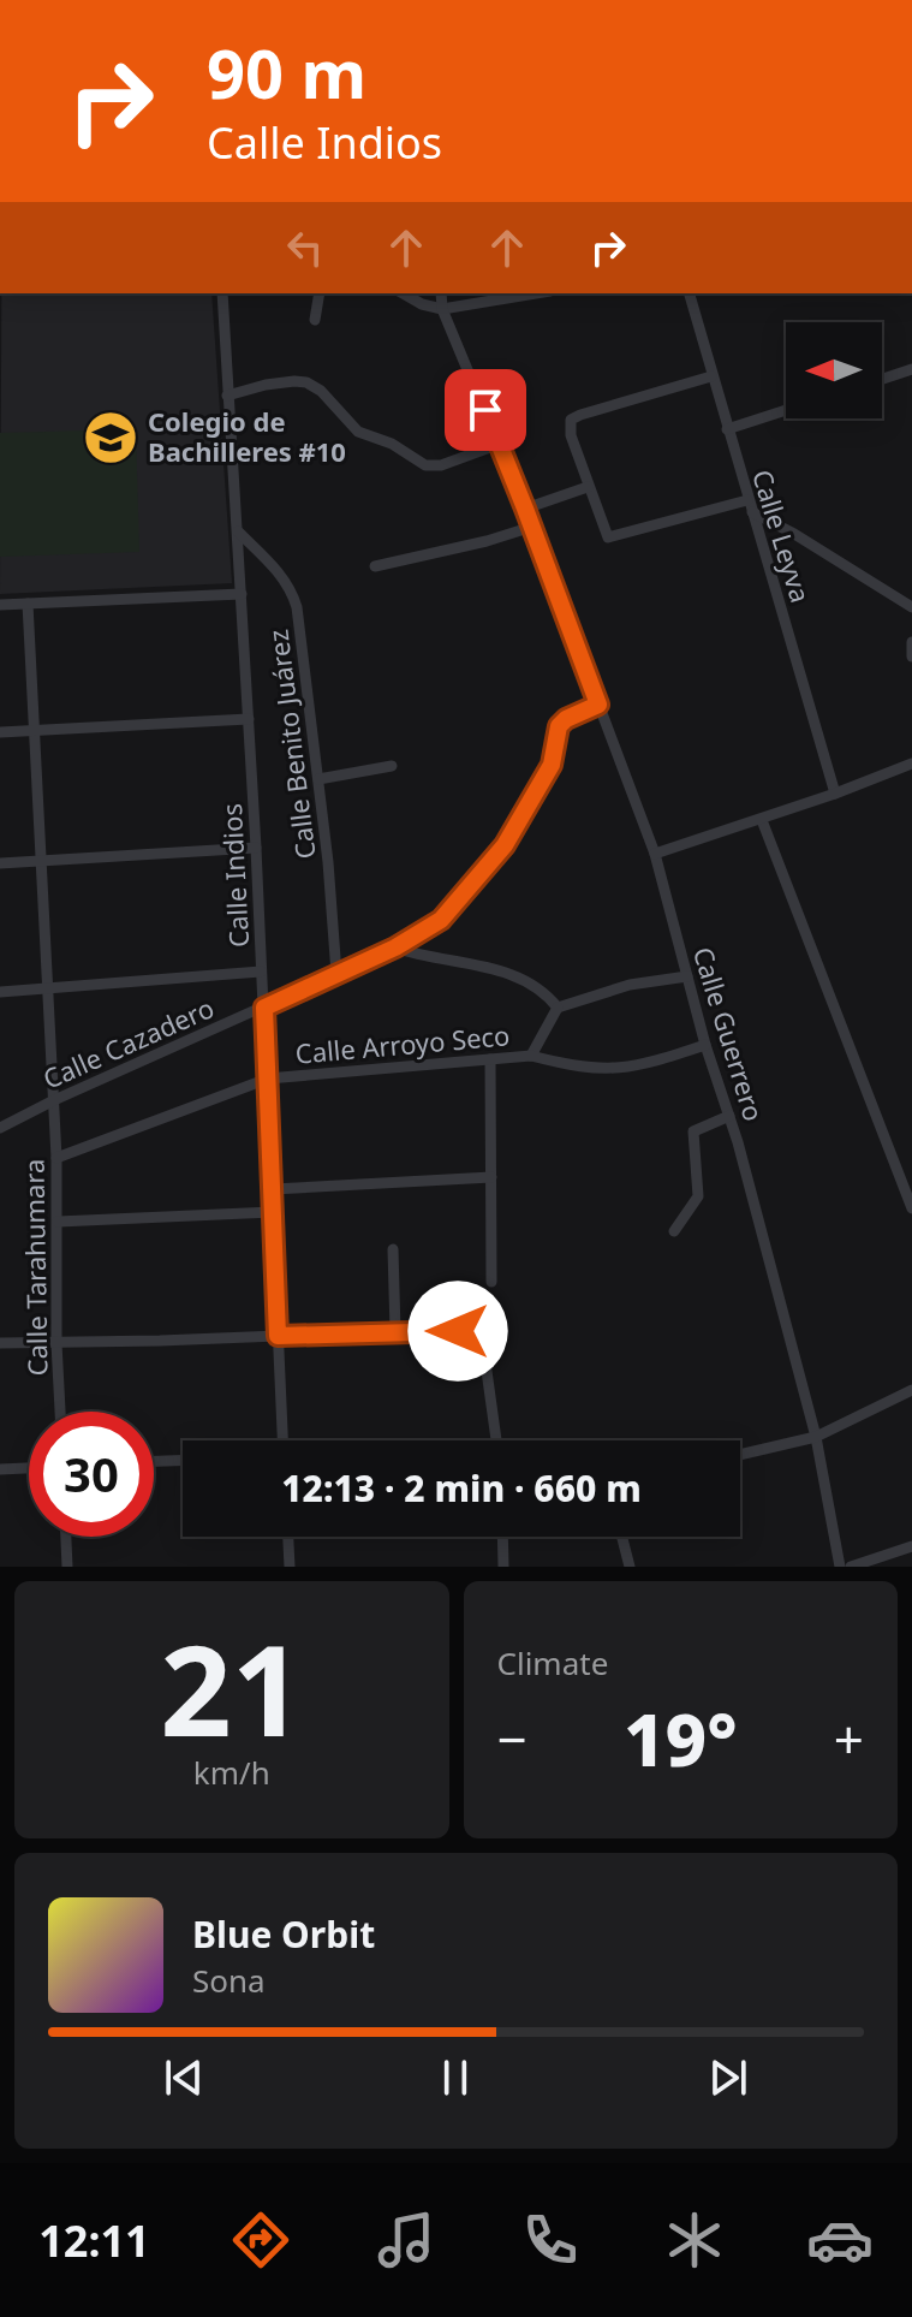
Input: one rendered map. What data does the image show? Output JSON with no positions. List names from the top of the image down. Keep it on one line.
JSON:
{"streets":{"street":["Calle Leyva","Calle Benito Juárez","Calle Indios","Calle Guerrero","Calle Cazadero","Calle Arroyo Seco","Calle Tarahumara"]},"crossings":[["Calle Benito Juárez","Calle Indios"],["Calle Benito Juárez","Calle Cazadero"],["Calle Indios","Calle Cazadero"],["Calle Indios","Calle Arroyo Seco"],["Calle Guerrero","Calle Cazadero"],["Calle Guerrero","Calle Arroyo Seco"],["Calle Cazadero","Calle Tarahumara"],["Calle Arroyo Seco","Calle Tarahumara"]],"places":{"school or university":["Colegio de Bachilleres #10"]},"north":"left","page":{"turn":["90 m","Calle Indios"],"limit":"30","trip":"12:13 · 2 min · 660 m","tile":[["21","km/h"],"Climate"],"heat":["−","19°","+"],"song":["Blue Orbit","Sona"],"tabs":"12:11"}}
